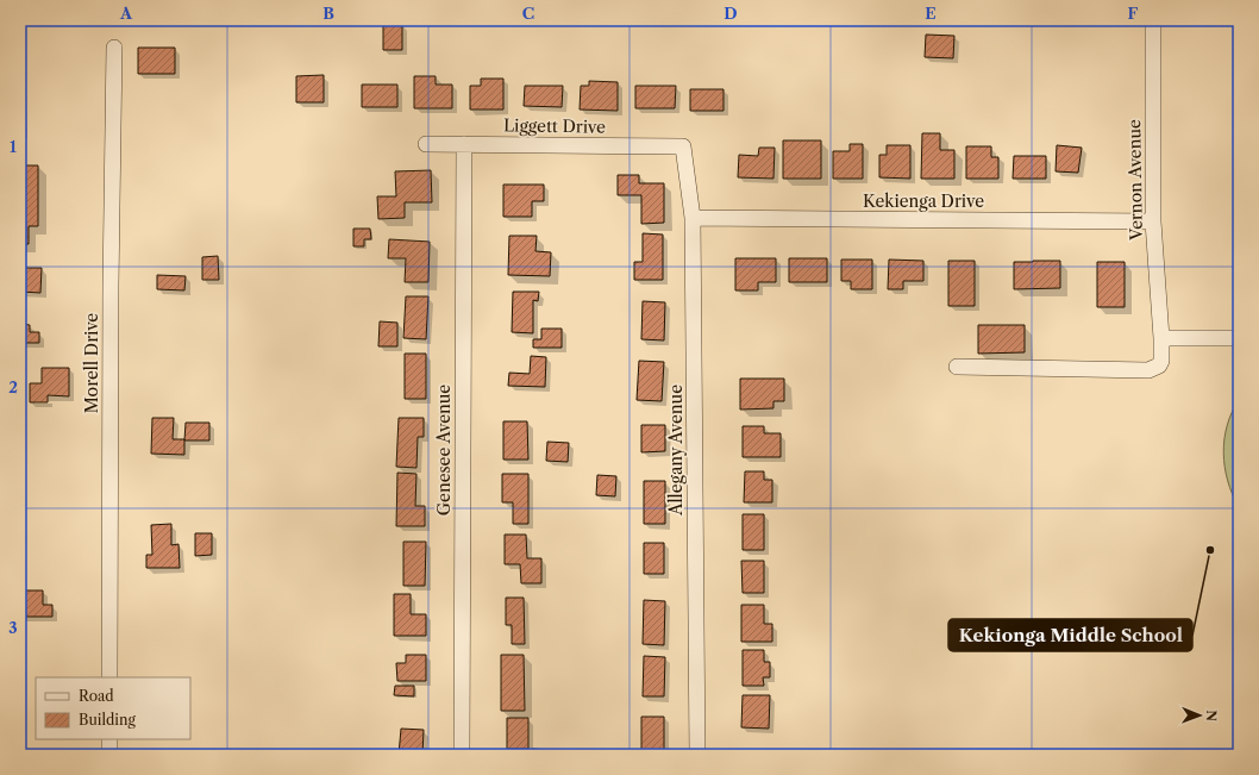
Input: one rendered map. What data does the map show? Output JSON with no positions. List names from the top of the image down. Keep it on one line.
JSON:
{"streets":{"street":["Liggett Drive","Vernon Avenue","Kekienga Drive","Morell Drive","Genesee Avenue","Allegany Avenue"]},"crossings":[["Liggett Drive","Genesee Avenue"],["Liggett Drive","Allegany Avenue"],["Vernon Avenue","Kekienga Drive"],["Kekienga Drive","Allegany Avenue"]],"places":["Kekionga Middle School"],"legend":["Road","Building"],"north":"right","grid":{"columns":["A","B","C","D","E","F"],"rows":["1","2","3"]}}
